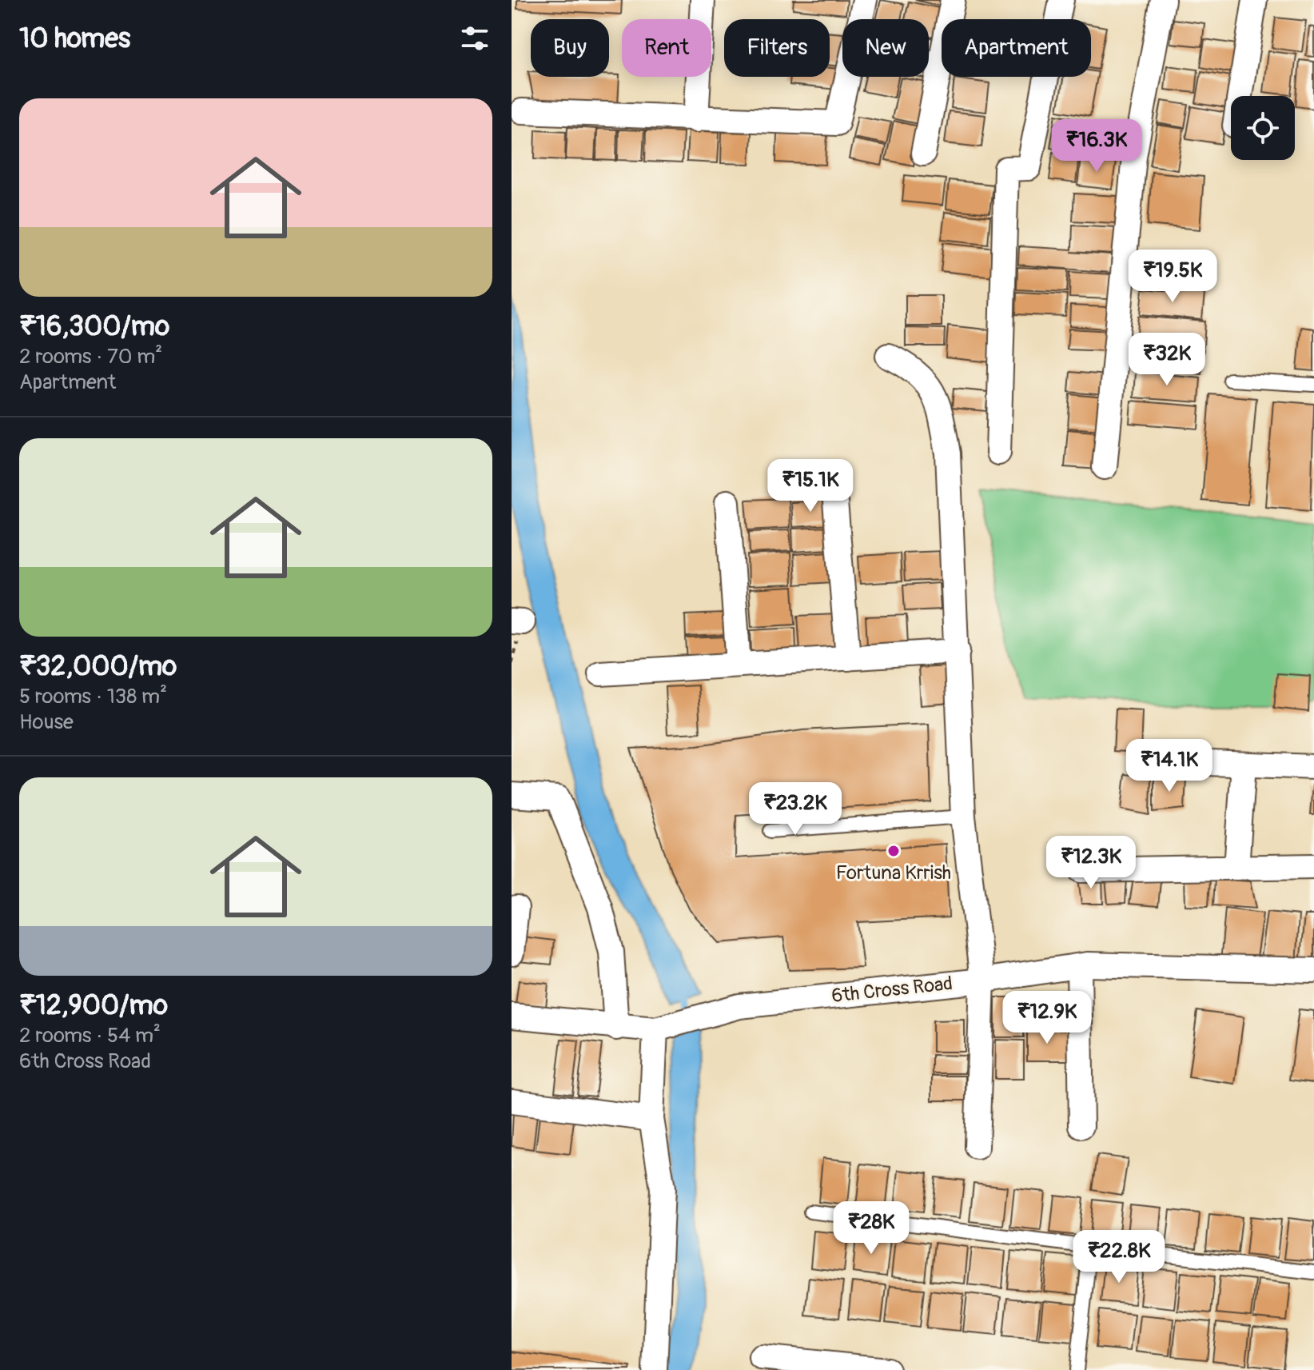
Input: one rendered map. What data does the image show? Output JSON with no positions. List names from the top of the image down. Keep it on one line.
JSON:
{"streets":{"street":["6th Cross Road"]},"places":["Fortuna Krrish"],"page":{"heading":"10 homes","chip":["Buy","Rent","Filters","New","Apartment"],"list":[{"name":"₹16,300/mo","note":"2 rooms · 70 m² · Apartment"},{"name":"₹32,000/mo","note":"5 rooms · 138 m² · House"},{"name":"₹12,900/mo","note":"2 rooms · 54 m² · 6th Cross Road"}],"price":["₹16.3K","₹19.5K","₹32K","₹15.1K","₹14.1K","₹23.2K","₹12.3K","₹12.9K","₹28K","₹22.8K"]}}
